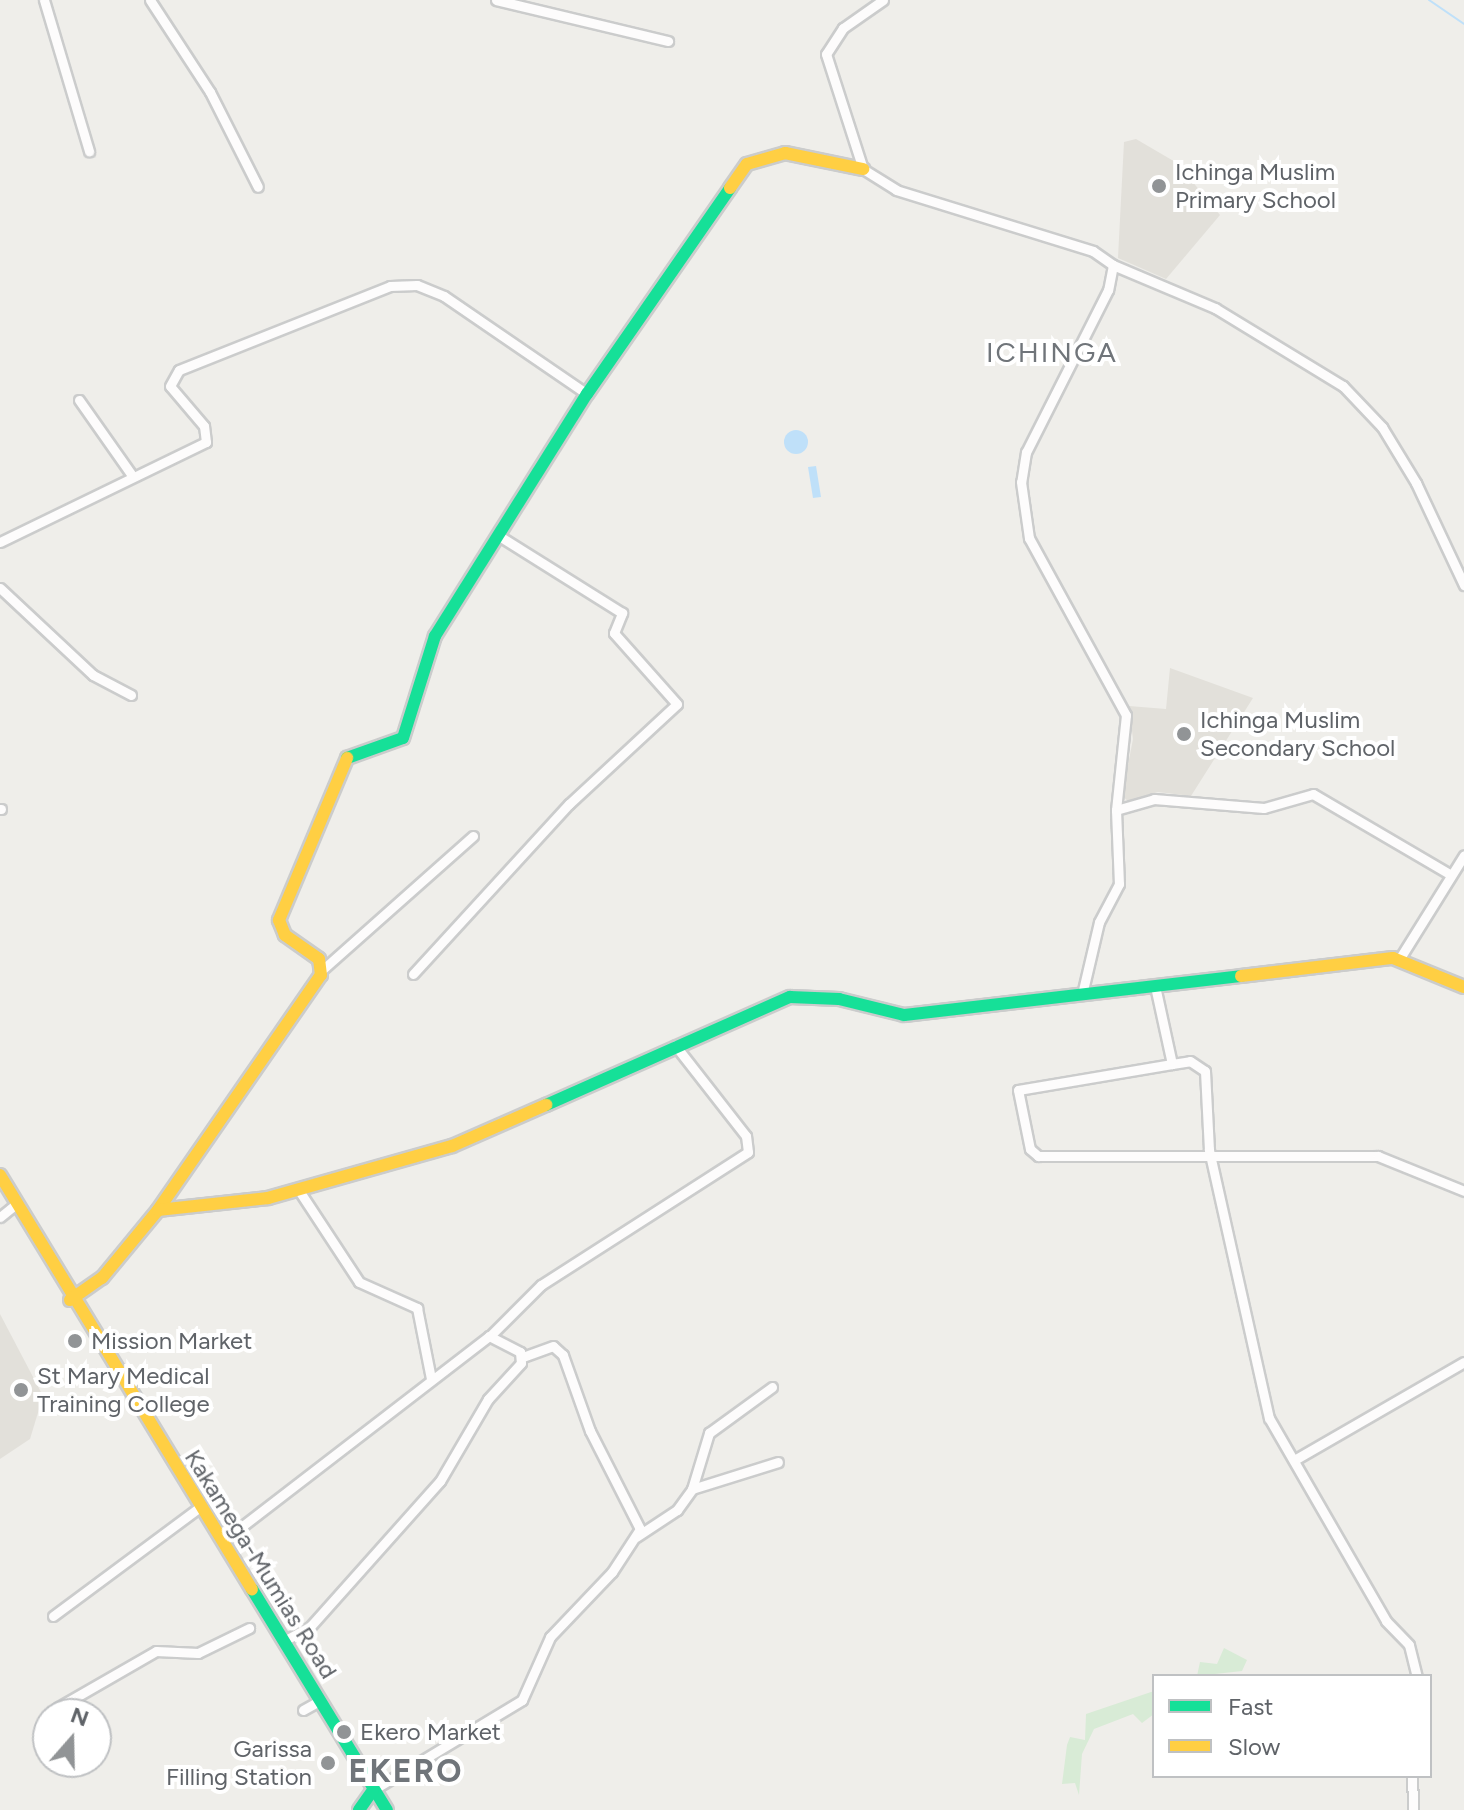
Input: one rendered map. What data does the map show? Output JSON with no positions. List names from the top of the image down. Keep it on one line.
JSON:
{"streets":{"main road":["Kakamega-Mumias Road"]},"districts":["ICHINGA","EKERO"],"places":["Ichinga Muslim Primary School","Ichinga Muslim Secondary School","Mission Market","St Mary Medical Training College","Ekero Market","Garissa Filling Station"],"legend":["Fast","Slow"],"north":"top"}
